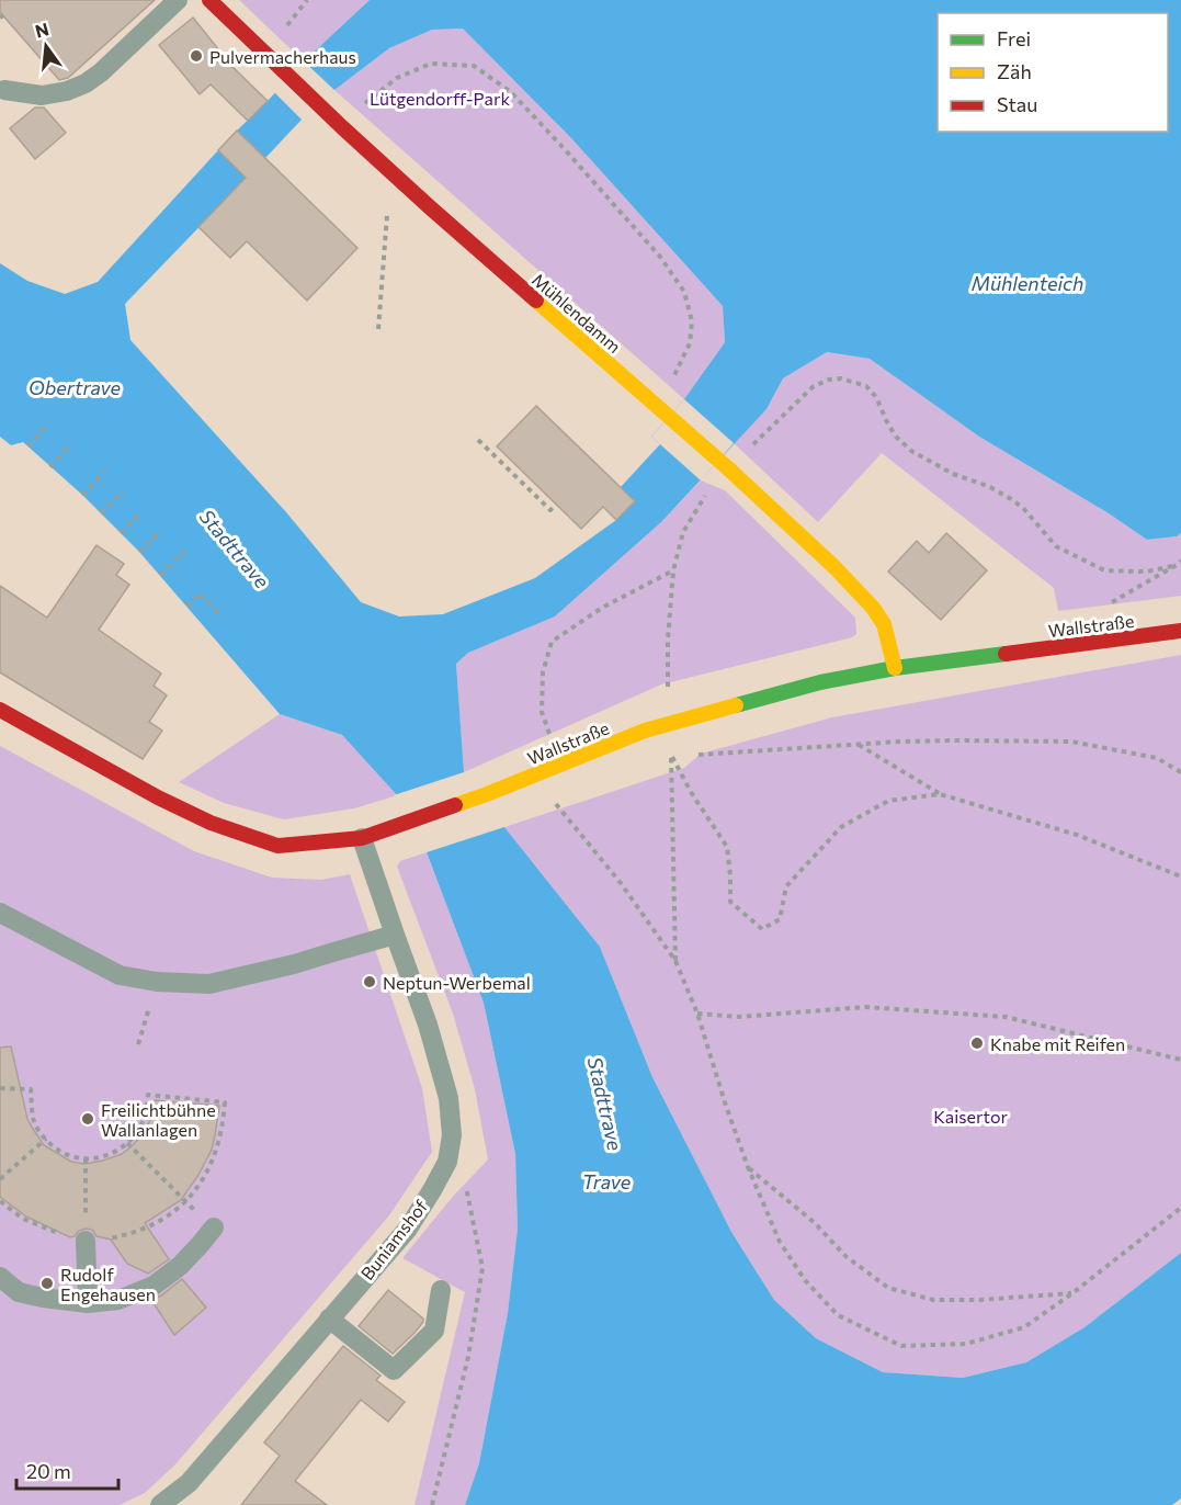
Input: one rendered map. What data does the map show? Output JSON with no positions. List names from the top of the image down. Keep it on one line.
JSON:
{"streets":{"main road":["Mühlendamm","Wallstraße"],"lane":["Buniamshof"]},"crossings":[["Mühlendamm","Wallstraße"],["Wallstraße","Buniamshof"]],"water":["Mühlenteich","Obertrave","Stadttrave","Trave"],"parks":["Lütgendorff-Park","Kaisertor"],"places":["Pulvermacherhaus","Neptun-Werbemal","Knabe mit Reifen","Freilichtbühne Wallanlagen","Rudolf Engehausen"],"legend":["Frei","Zäh","Stau"],"scale_bar":"20 m","north":"top"}
